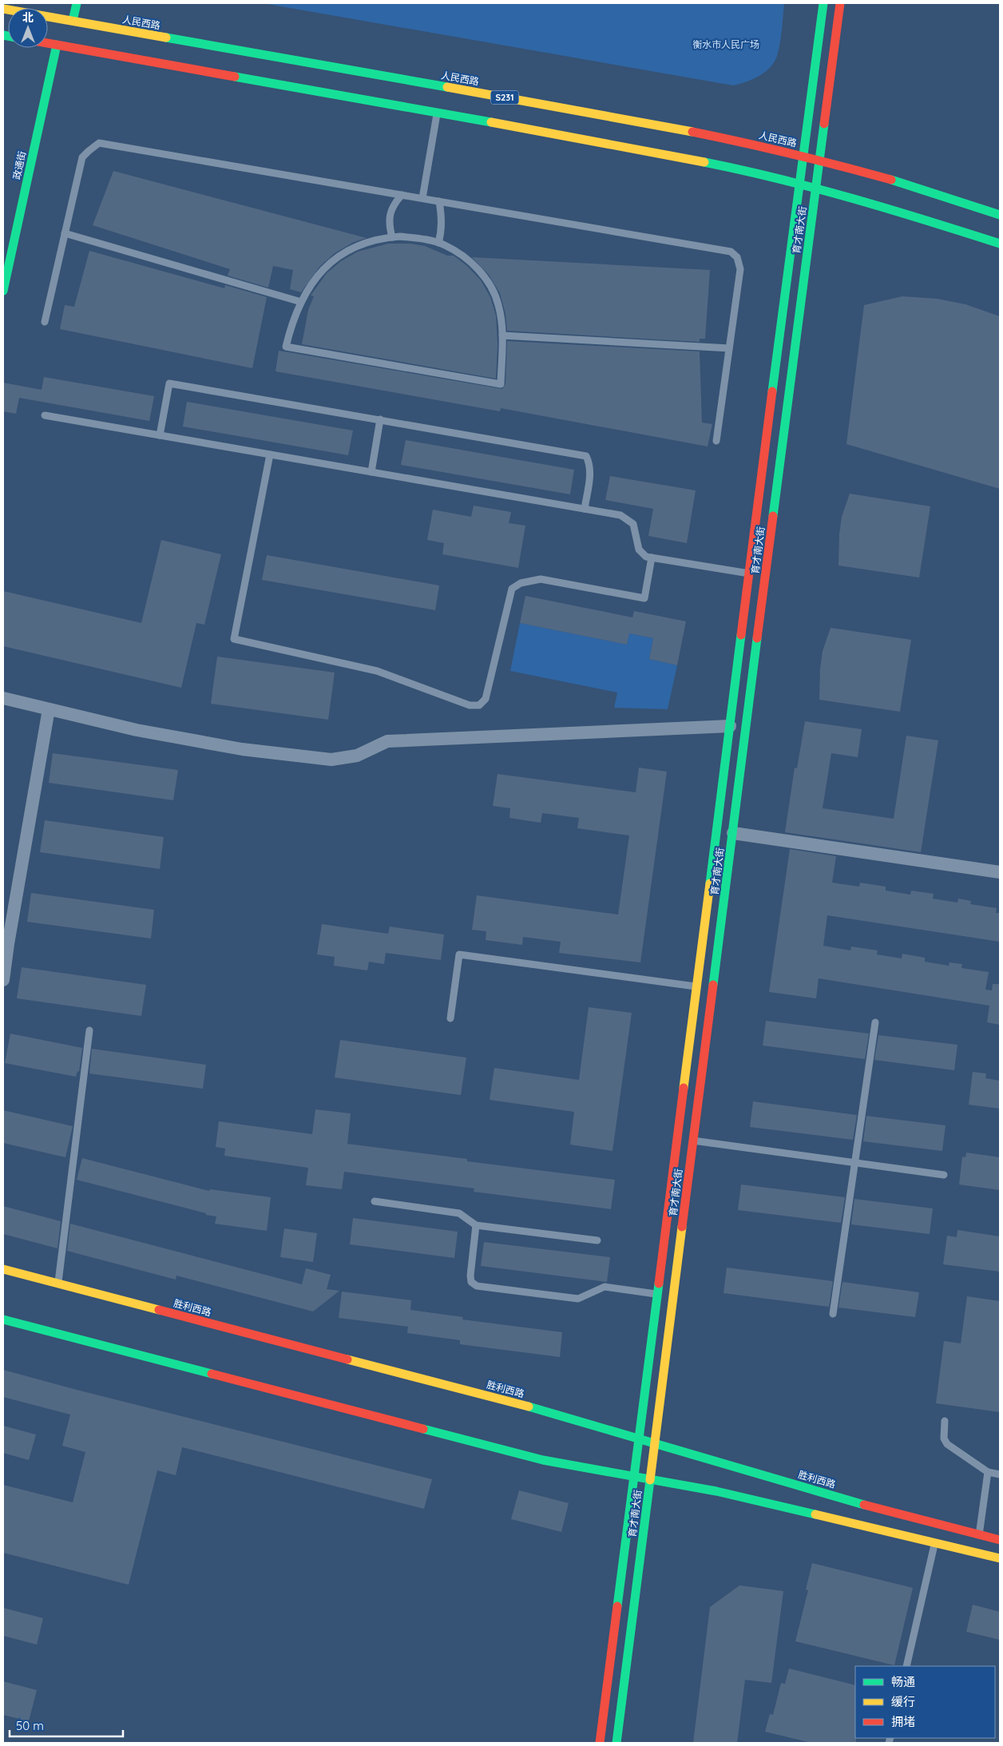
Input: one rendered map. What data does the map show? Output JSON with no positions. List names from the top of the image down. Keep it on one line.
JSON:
{"streets":{"main road":["人民西路","S231","政通街","育才南大街","胜利西路"]},"crossings":[["人民西路","育才南大街"],["育才南大街","胜利西路"]],"parks":["衡水市人民广场"],"legend":["畅通","缓行","拥堵"],"scale_bar":"50 m","north":"top"}
